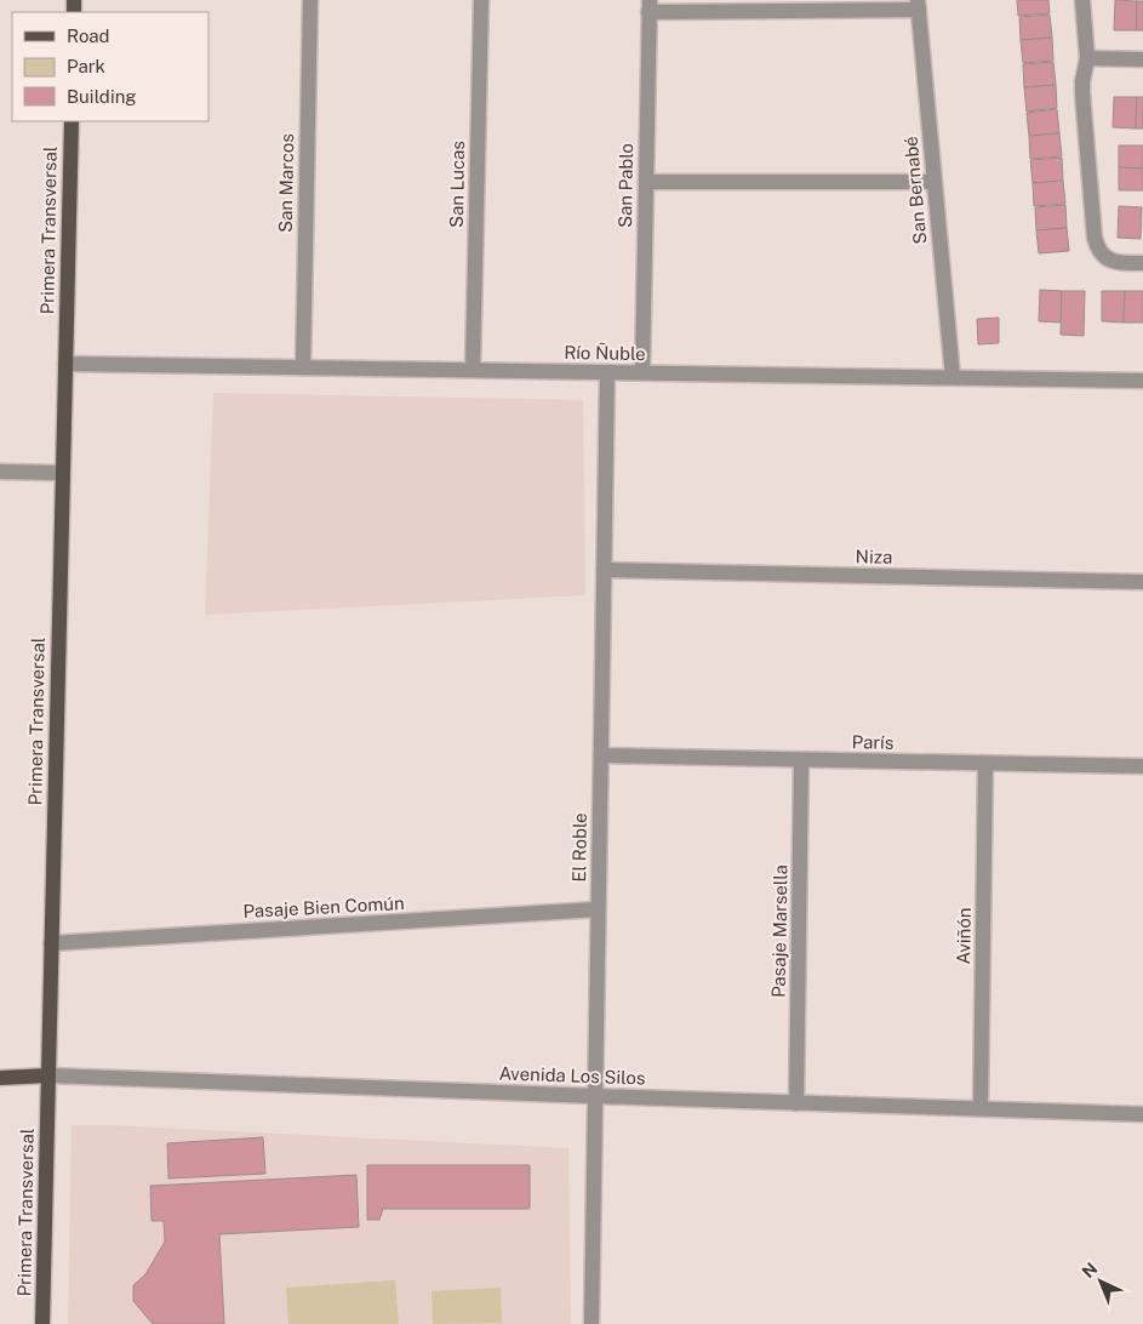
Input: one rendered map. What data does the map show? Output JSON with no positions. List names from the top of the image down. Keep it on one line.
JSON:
{"streets":{"main road":["Primera Transversal","Avenida Los Silos"],"street":["San Marcos","San Lucas","San Pablo","San Bernabé","Río Ñuble","Niza","París","El Roble","Pasaje Bien Común","Pasaje Marsella","Aviñón"]},"crossings":[["San Marcos","Río Ñuble"],["San Lucas","Río Ñuble"],["San Pablo","Río Ñuble"],["San Bernabé","Río Ñuble"],["Primera Transversal","Río Ñuble"],["Primera Transversal","Pasaje Bien Común"],["Primera Transversal","Avenida Los Silos"],["Río Ñuble","El Roble"],["Niza","El Roble"],["París","El Roble"],["París","Pasaje Marsella"],["París","Aviñón"],["El Roble","Pasaje Bien Común"],["El Roble","Avenida Los Silos"],["Pasaje Marsella","Avenida Los Silos"],["Aviñón","Avenida Los Silos"]],"legend":["Road","Park","Building"],"north":"top left"}
